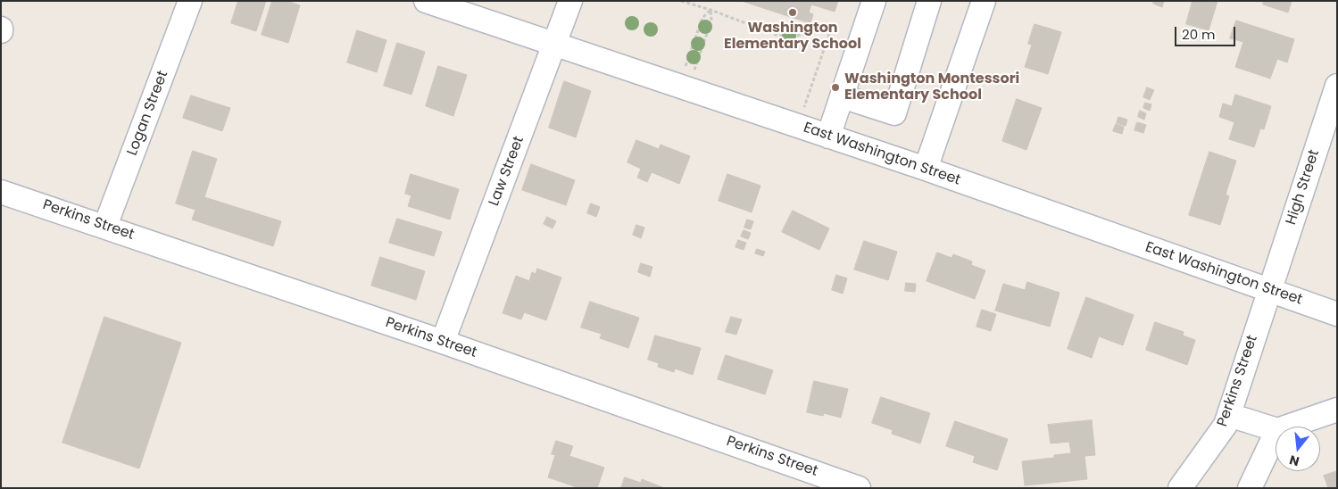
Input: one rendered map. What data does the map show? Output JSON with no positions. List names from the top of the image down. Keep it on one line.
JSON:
{"streets":{"street":["Logan Street","East Washington Street","Law Street","High Street","Perkins Street"]},"crossings":[["Logan Street","Perkins Street"],["East Washington Street","Law Street"],["East Washington Street","High Street"],["East Washington Street","Perkins Street"],["Law Street","Perkins Street"],["High Street","Perkins Street"]],"places":["Washington Elementary School","Washington Montessori Elementary School"],"scale_bar":"20 m","north":"bottom"}
